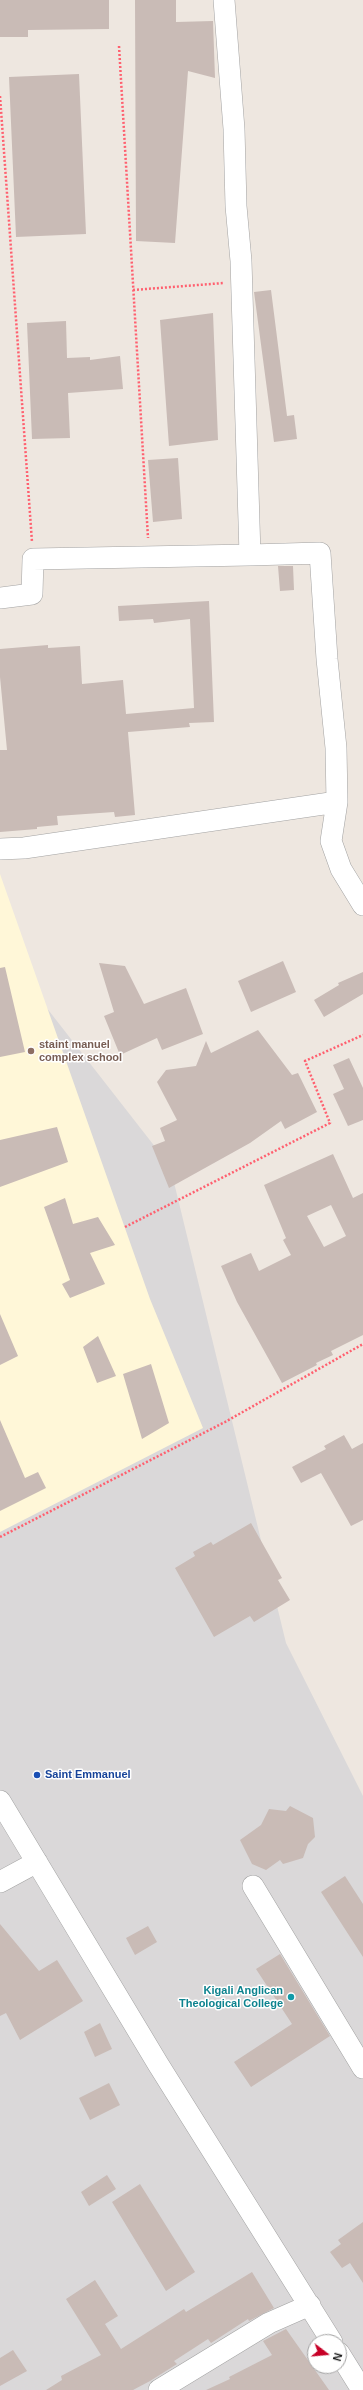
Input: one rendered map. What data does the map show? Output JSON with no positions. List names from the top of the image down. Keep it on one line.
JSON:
{"places":["staint manuel complex school","Saint Emmanuel","Kigali Anglican Theological College"],"north":"right"}
